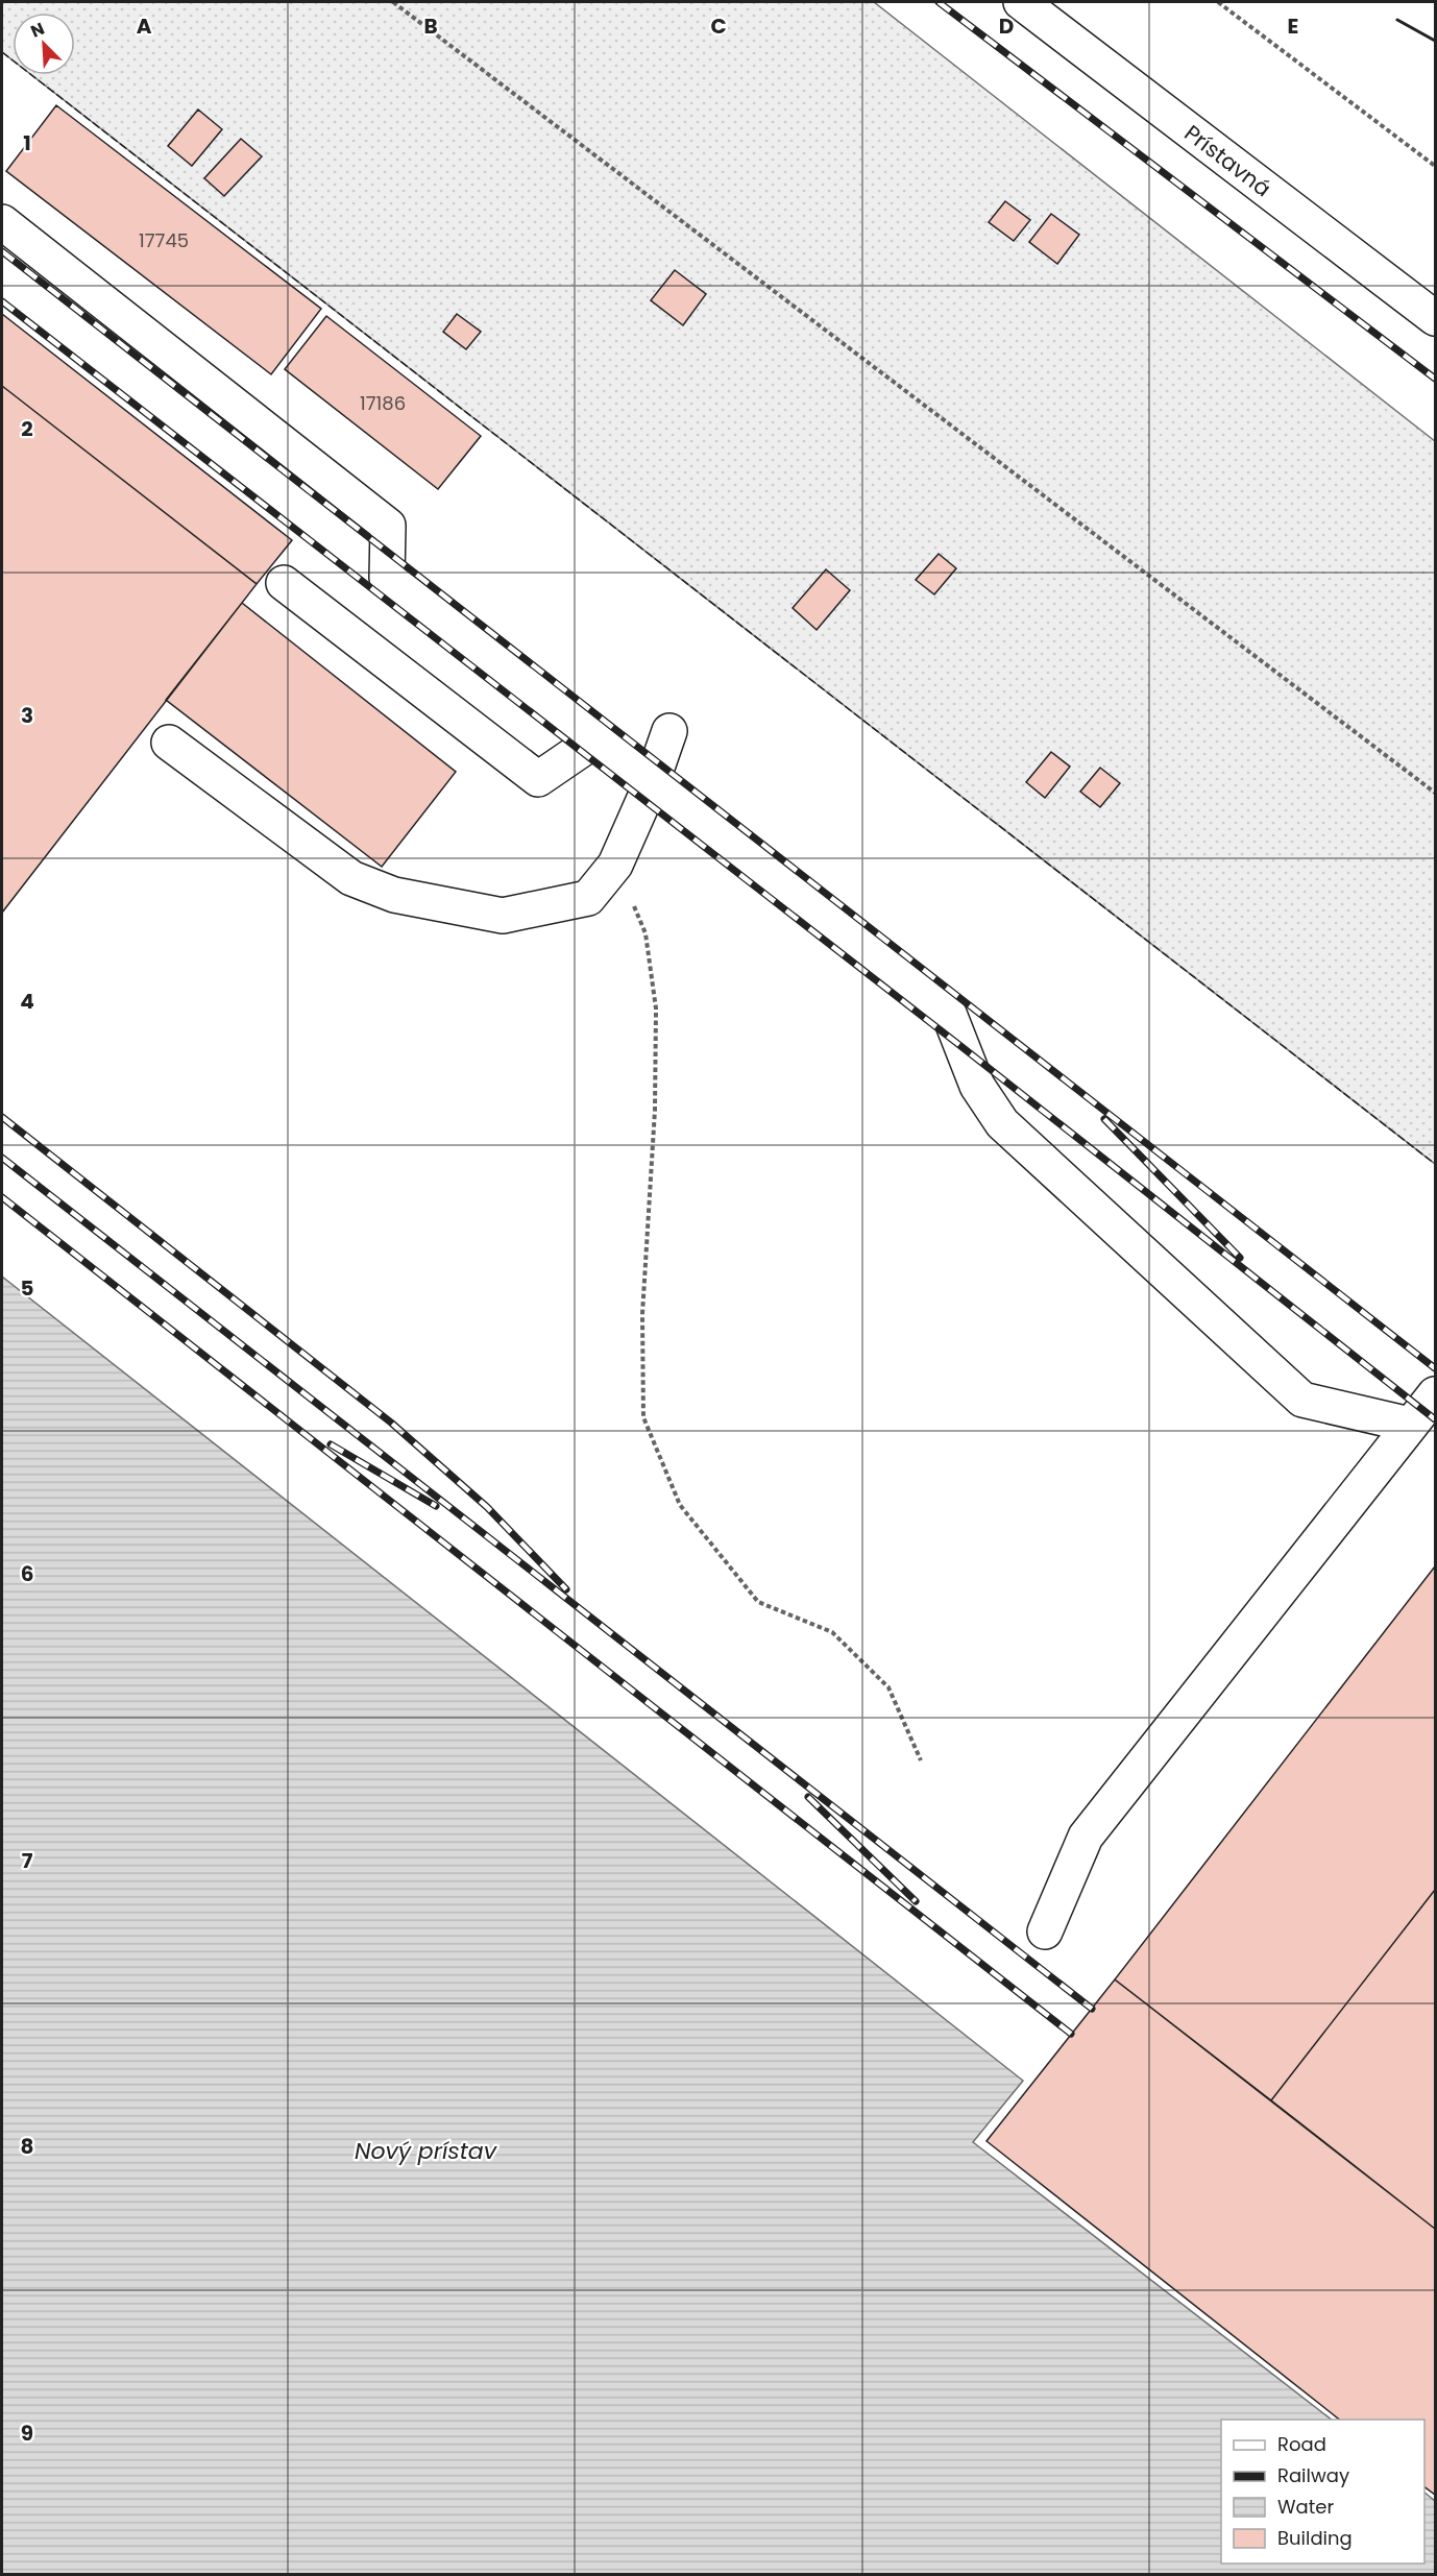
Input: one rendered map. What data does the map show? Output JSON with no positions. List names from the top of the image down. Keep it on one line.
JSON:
{"streets":{"street":["Prístavná"]},"water":["Nový prístav"],"house_numbers":["17745","17186"],"legend":["Road","Railway","Water","Building"],"north":"top left","grid":{"columns":["A","B","C","D","E"],"rows":["1","2","3","4","5","6","7","8","9"]}}
